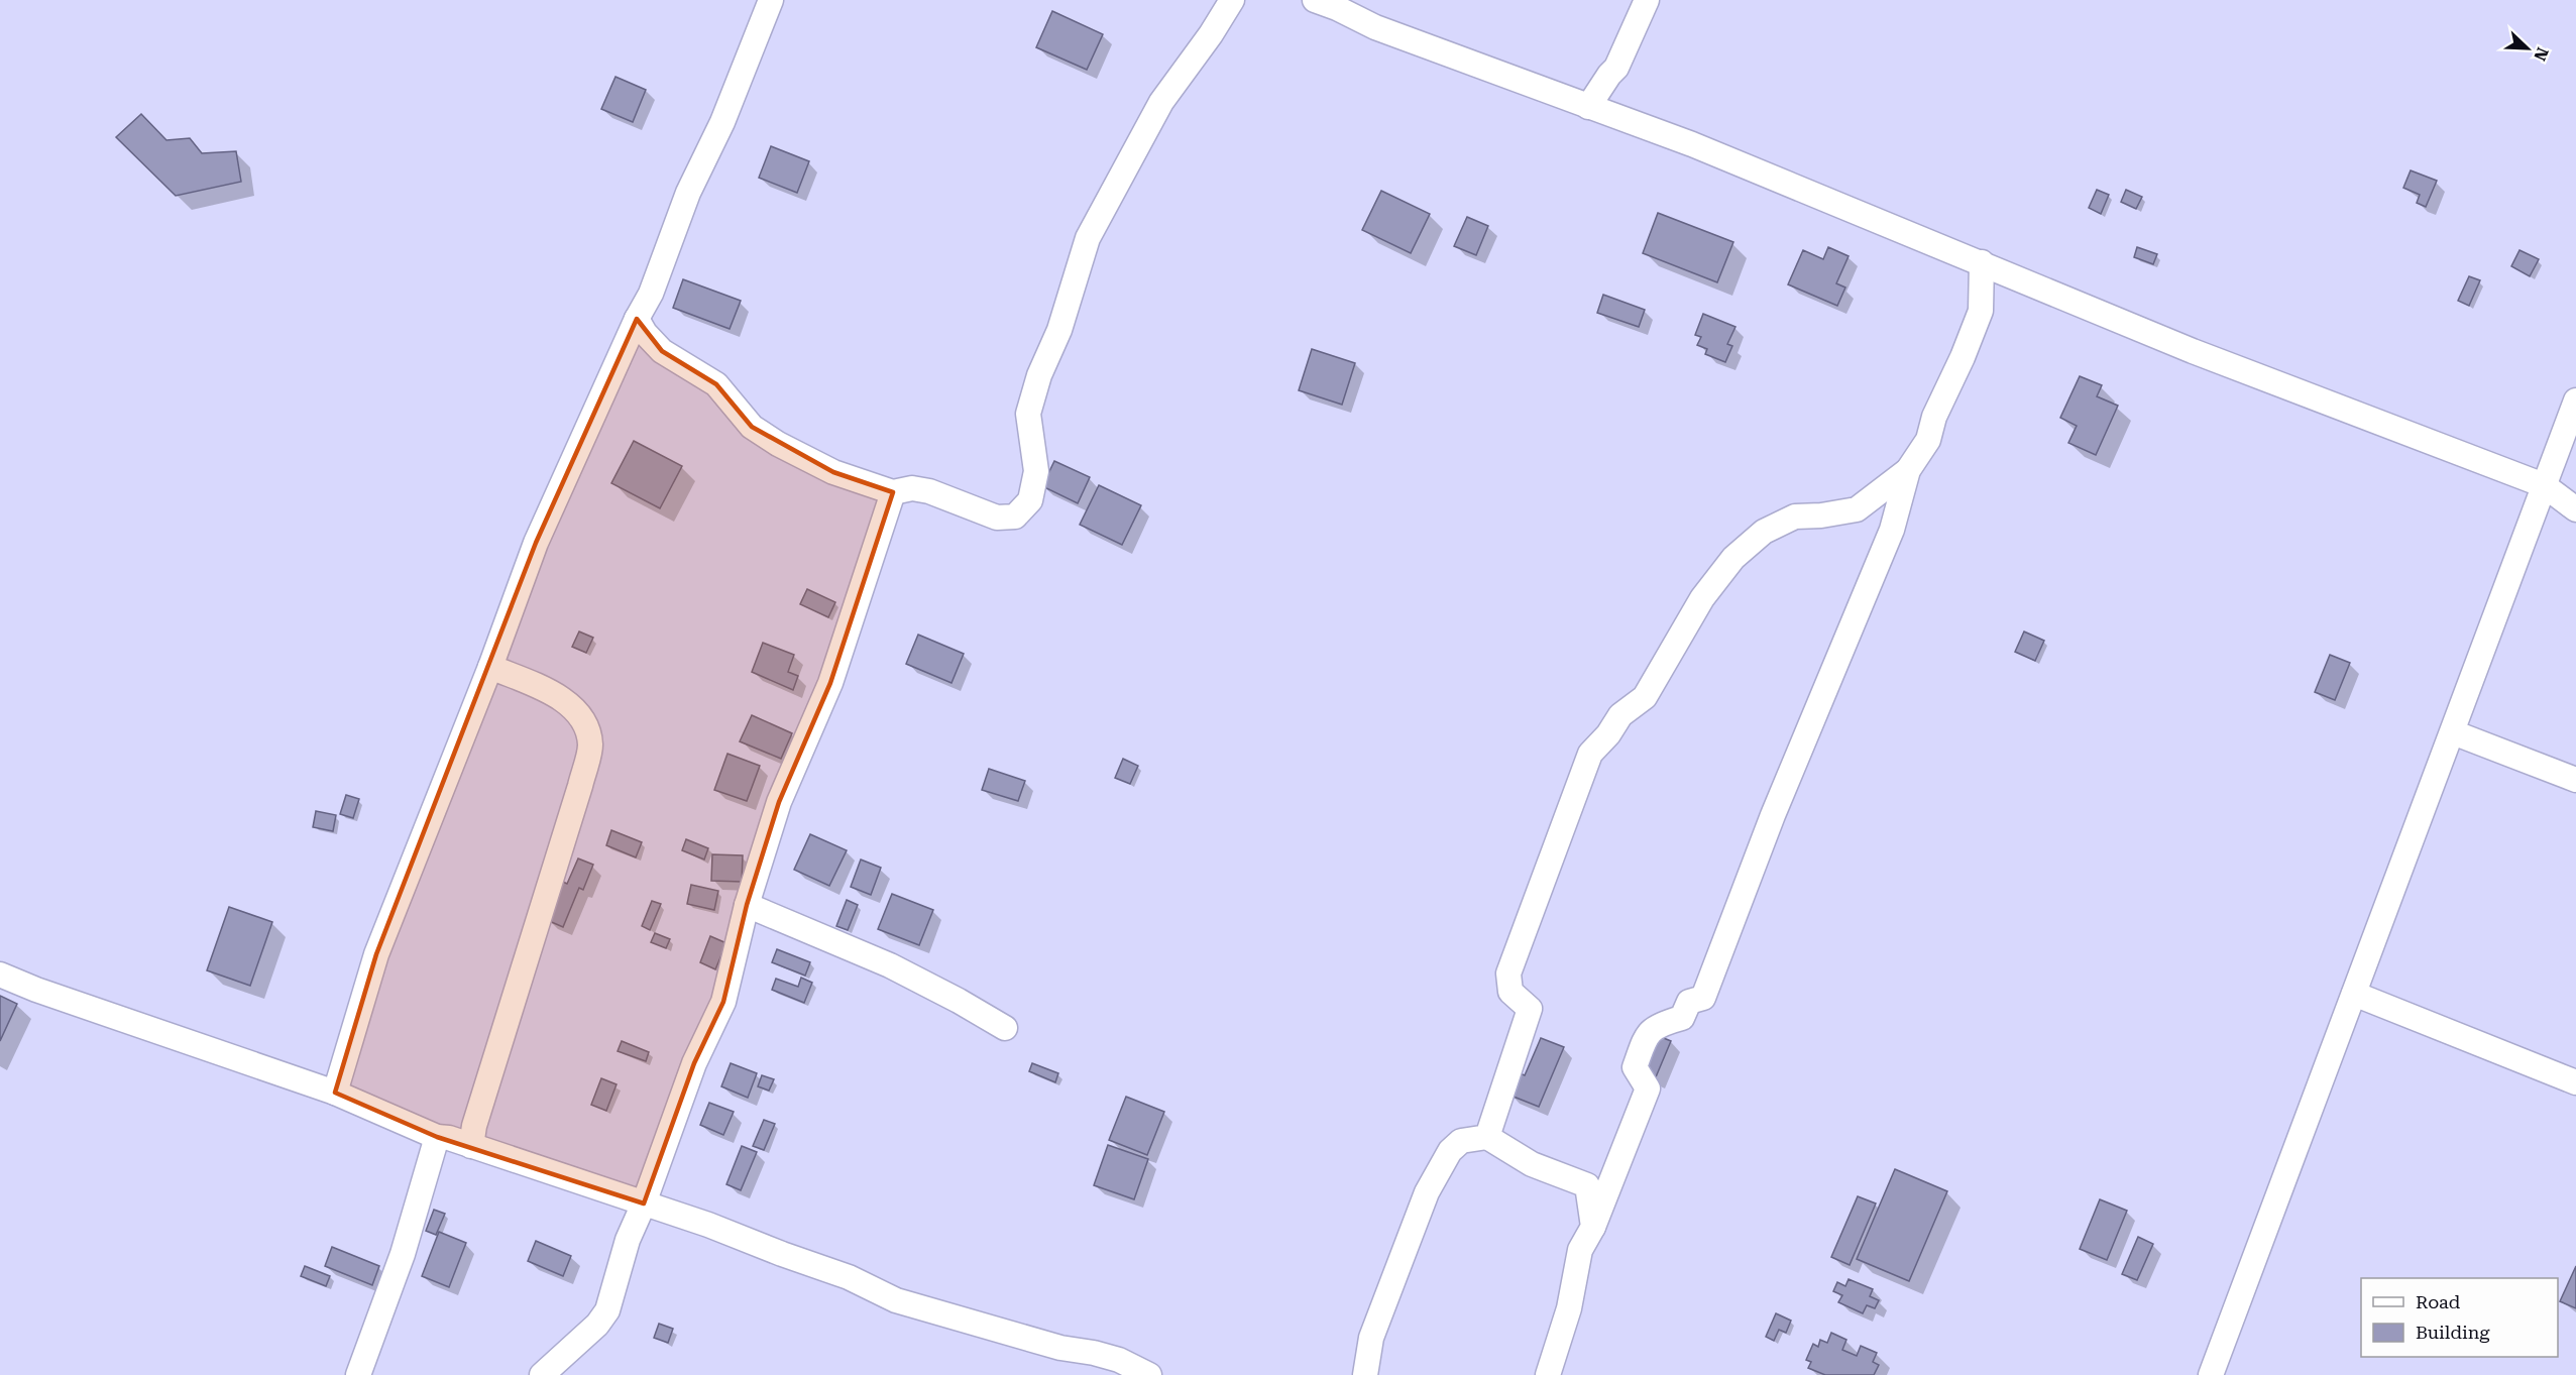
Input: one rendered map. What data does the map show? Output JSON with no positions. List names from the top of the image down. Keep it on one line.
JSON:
{"legend":["Road","Building"],"north":"bottom right"}
